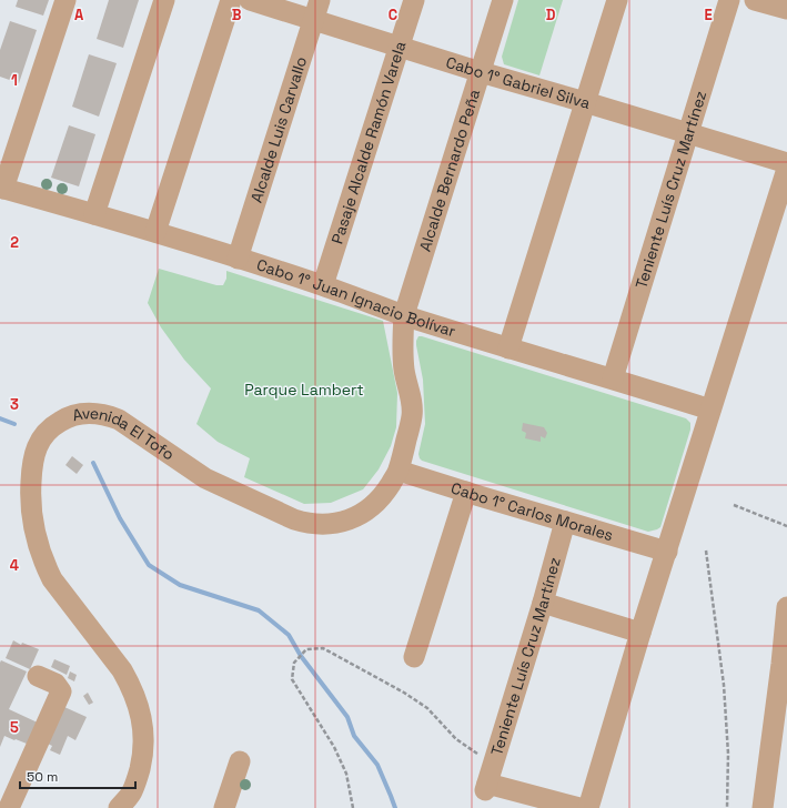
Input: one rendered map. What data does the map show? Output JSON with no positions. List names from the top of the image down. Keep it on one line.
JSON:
{"streets":{"street":["Cabo 1° Gabriel Silva","Alcalde Luis Carvallo","Pasaje Alcalde Ramón Varela","Alcalde Bernardo Peña","Teniente Luís Cruz Martínez","Cabo 1° Juan Ignacio Bolívar","Avenida El Tofo","Cabo 1° Carlos Morales"]},"crossings":[["Cabo 1° Gabriel Silva","Alcalde Luis Carvallo"],["Cabo 1° Gabriel Silva","Pasaje Alcalde Ramón Varela"],["Cabo 1° Gabriel Silva","Alcalde Bernardo Peña"],["Cabo 1° Gabriel Silva","Teniente Luís Cruz Martínez"],["Alcalde Luis Carvallo","Cabo 1° Juan Ignacio Bolívar"],["Pasaje Alcalde Ramón Varela","Cabo 1° Juan Ignacio Bolívar"],["Alcalde Bernardo Peña","Cabo 1° Juan Ignacio Bolívar"],["Alcalde Bernardo Peña","Avenida El Tofo"],["Teniente Luís Cruz Martínez","Cabo 1° Juan Ignacio Bolívar"],["Teniente Luís Cruz Martínez","Cabo 1° Carlos Morales"],["Cabo 1° Juan Ignacio Bolívar","Avenida El Tofo"],["Avenida El Tofo","Cabo 1° Carlos Morales"]],"parks":["Parque Lambert"],"scale_bar":"50 m","grid":{"columns":["A","B","C","D","E"],"rows":["1","2","3","4","5"]}}
